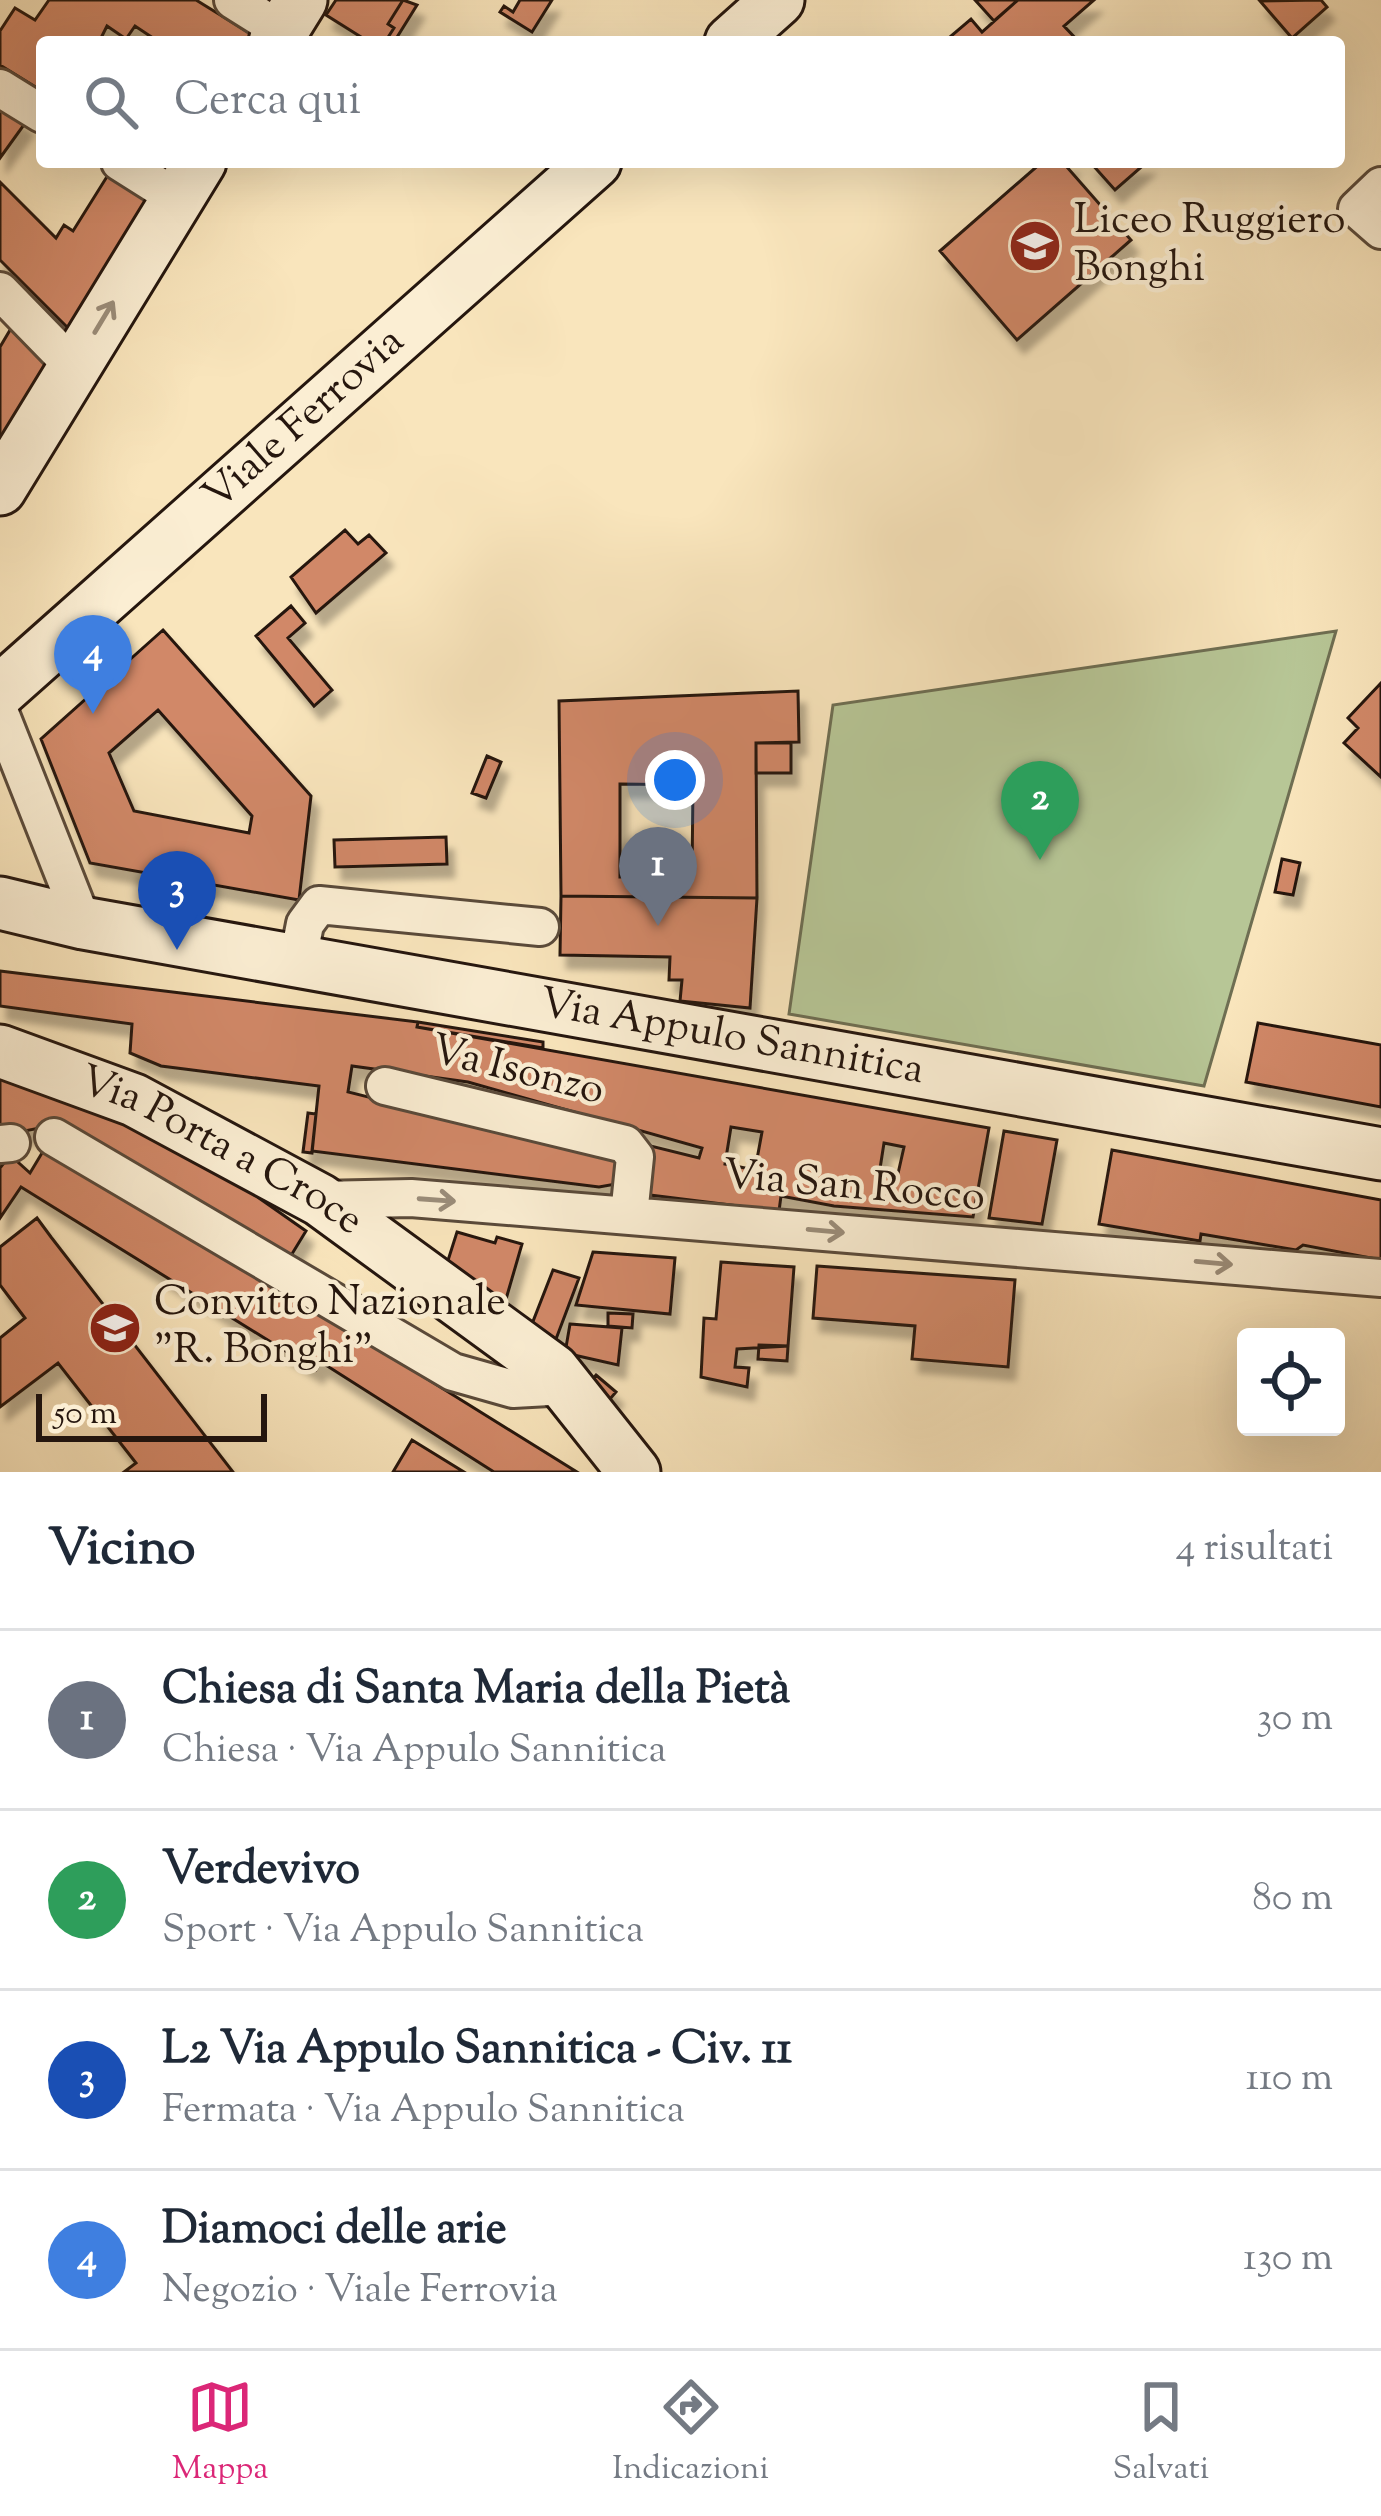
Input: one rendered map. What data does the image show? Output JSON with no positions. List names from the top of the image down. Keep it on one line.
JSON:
{"streets":{"main road":["Viale Ferrovia","Via Appulo Sannitica","Via Porta a Croce"],"street":["Va Isonzo","Via San Rocco"]},"crossings":[["Va Isonzo","Via San Rocco"],["Via Porta a Croce","Via San Rocco"]],"one_way":["Via San Rocco"],"places":{"school or university":["Liceo Ruggiero Bonghi","Convitto Nazionale \"R. Bonghi\""]},"scale_bar":"50 m","page":{"search":"Cerca qui","pins":["4","2","1","3"],"scale":"50 m","heading":["Vicino","4 risultati"],"list":[{"mark":"1","name":"Chiesa di Santa Maria della Pietà","note":"Chiesa · Via Appulo Sannitica","value":"30 m"},{"mark":"2","name":"Verdevivo","note":"Sport · Via Appulo Sannitica","value":"80 m"},{"mark":"3","name":"L2 Via Appulo Sannitica - Civ. 11","note":"Fermata · Via Appulo Sannitica","value":"110 m"},{"mark":"4","name":"Diamoci delle arie","note":"Negozio · Viale Ferrovia","value":"130 m"}],"nav":["Mappa","Indicazioni","Salvati"]}}
